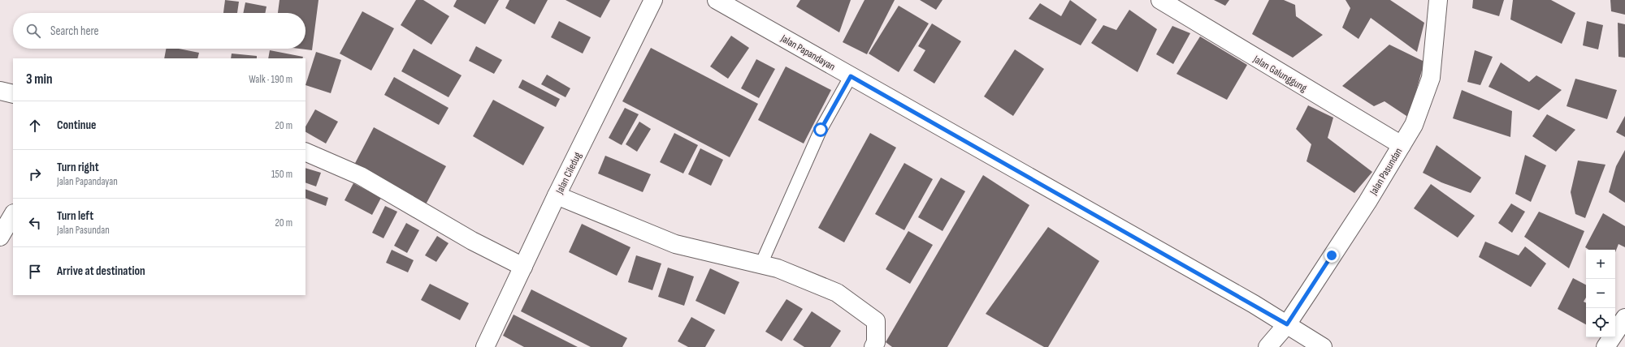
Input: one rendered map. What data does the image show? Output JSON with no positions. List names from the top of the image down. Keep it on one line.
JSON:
{"streets":{"street":["Jalan Papandayan","Jalan Galunggung","Jalan Pasundan","Jalan Ciledug"]},"crossings":[["Jalan Papandayan","Jalan Pasundan"],["Jalan Galunggung","Jalan Pasundan"]],"page":{"search":"Search here","heading":["3 min","Walk · 190 m"],"list":[["Continue","20 m"],["Turn right","Jalan Papandayan","150 m"],["Turn left","Jalan Pasundan","20 m"],"Arrive at destination"],"map_buttons":["+","−"]}}
